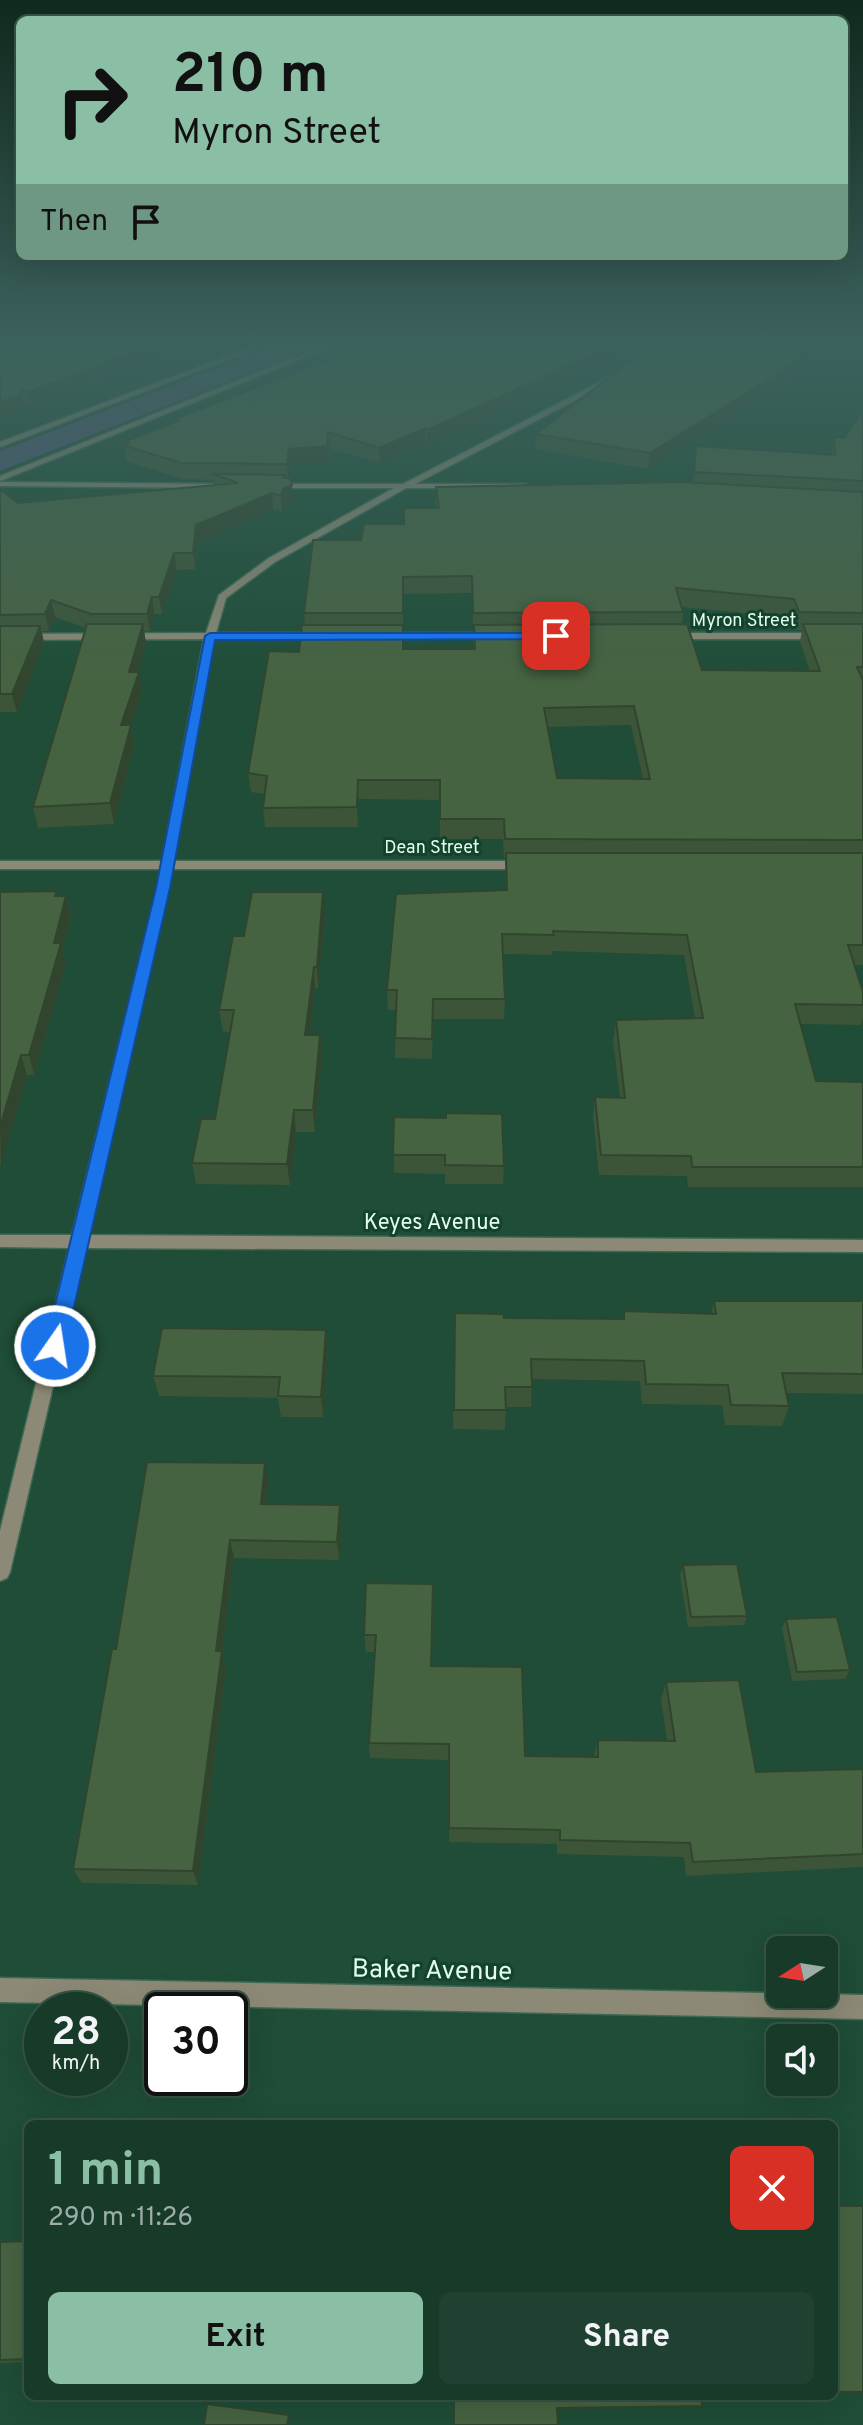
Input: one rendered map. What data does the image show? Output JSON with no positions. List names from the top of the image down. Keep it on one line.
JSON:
{"streets":{"street":["Myron Street","Dean Street","Keyes Avenue","Baker Avenue"]},"north":"left","page":{"turn":["210 m","Myron Street"],"then":"Then","speed":"28 km/h","limit":"30","heading":["1 min","290 m · 11:26"],"buttons":["Exit","Share"]}}
